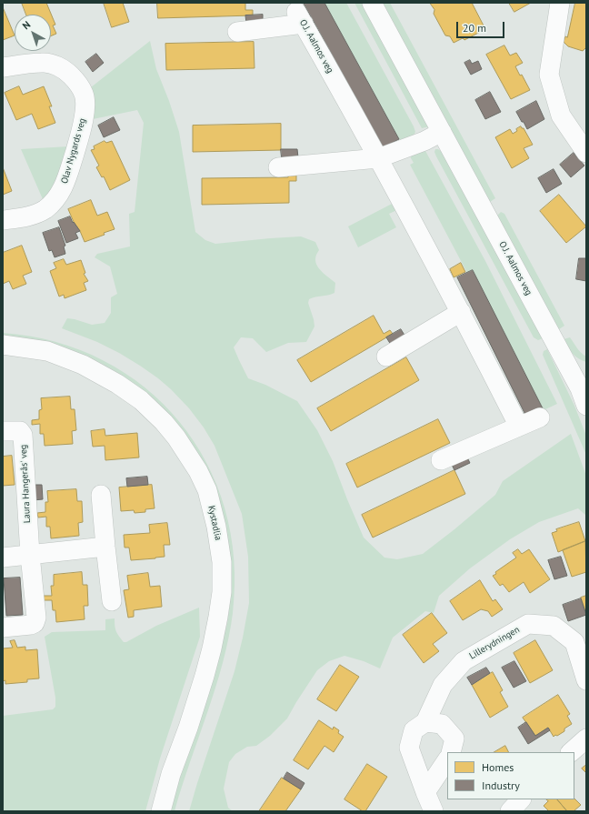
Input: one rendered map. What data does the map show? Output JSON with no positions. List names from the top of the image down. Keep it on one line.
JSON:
{"streets":{"street":["O.J. Aalmos veg","Olav Nygards veg","Laura Hangerås' veg","Kystadlia","Lillerydningen"]},"legend":["Homes","Industry"],"scale_bar":"20 m","north":"top left"}
